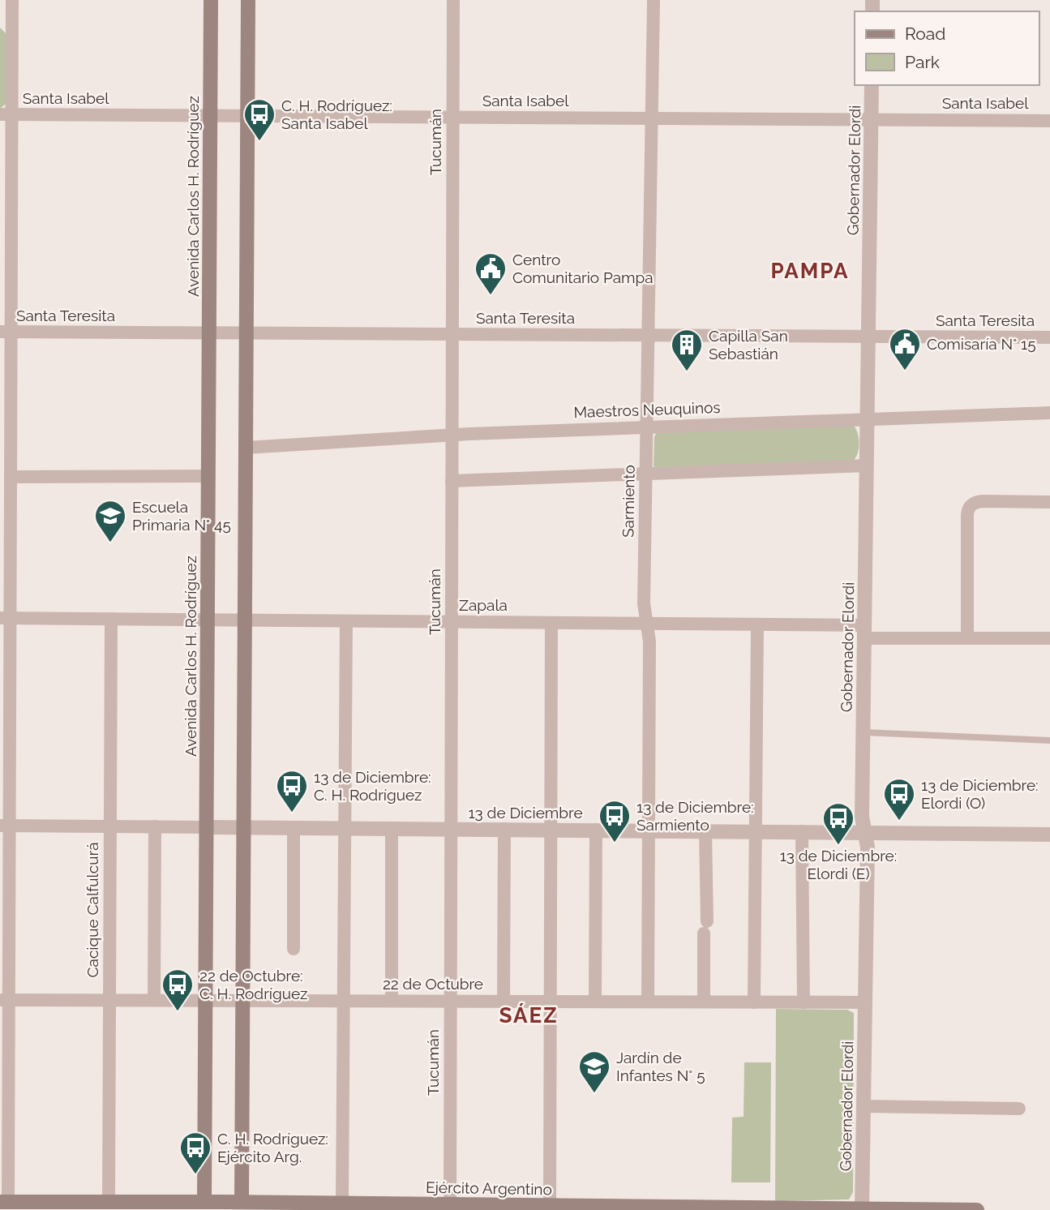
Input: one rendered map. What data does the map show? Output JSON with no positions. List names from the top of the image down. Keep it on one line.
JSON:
{"streets":{"main road":["Avenida Carlos H. Rodríguez","Ejército Argentino"],"street":["Santa Isabel","Tucumán","Gobernador Elordi","Santa Teresita","Maestros Neuquinos","Sarmiento","Zapala","13 de Diciembre","Cacique Calfulcurá","22 de Octubre"]},"crossings":[["Santa Isabel","Tucumán"],["Santa Isabel","Gobernador Elordi"],["Santa Isabel","Avenida Carlos H. Rodríguez"],["Santa Isabel","Sarmiento"],["Tucumán","Santa Teresita"],["Tucumán","Maestros Neuquinos"],["Tucumán","Zapala"],["Tucumán","13 de Diciembre"],["Tucumán","22 de Octubre"],["Tucumán","Ejército Argentino"],["Gobernador Elordi","Santa Teresita"],["Gobernador Elordi","Maestros Neuquinos"],["Gobernador Elordi","Zapala"],["Gobernador Elordi","13 de Diciembre"],["Gobernador Elordi","22 de Octubre"],["Gobernador Elordi","Ejército Argentino"],["Avenida Carlos H. Rodríguez","Santa Teresita"],["Avenida Carlos H. Rodríguez","Zapala"],["Avenida Carlos H. Rodríguez","13 de Diciembre"],["Avenida Carlos H. Rodríguez","22 de Octubre"],["Avenida Carlos H. Rodríguez","Ejército Argentino"],["Santa Teresita","Sarmiento"],["Maestros Neuquinos","Sarmiento"],["Sarmiento","Zapala"],["Sarmiento","13 de Diciembre"],["Sarmiento","22 de Octubre"],["Zapala","Cacique Calfulcurá"],["13 de Diciembre","Cacique Calfulcurá"],["Cacique Calfulcurá","22 de Octubre"],["Cacique Calfulcurá","Ejército Argentino"]],"districts":["PAMPA","SÁEZ"],"places":{"bus stop":["C. H. Rodríguez: Santa Isabel","13 de Diciembre: C. H. Rodríguez","13 de Diciembre: Elordi (O)","13 de Diciembre: Sarmiento","13 de Diciembre: Elordi (E)","22 de Octubre: C. H. Rodríguez","C. H. Rodríguez: Ejército Arg."],"public building":["Centro Comunitario Pampa","Comisaría N° 15"],"building":["Capilla San Sebastián"],"school or university":["Escuela Primaria N° 45","Jardín de Infantes N° 5"]},"legend":["Road","Park"]}
